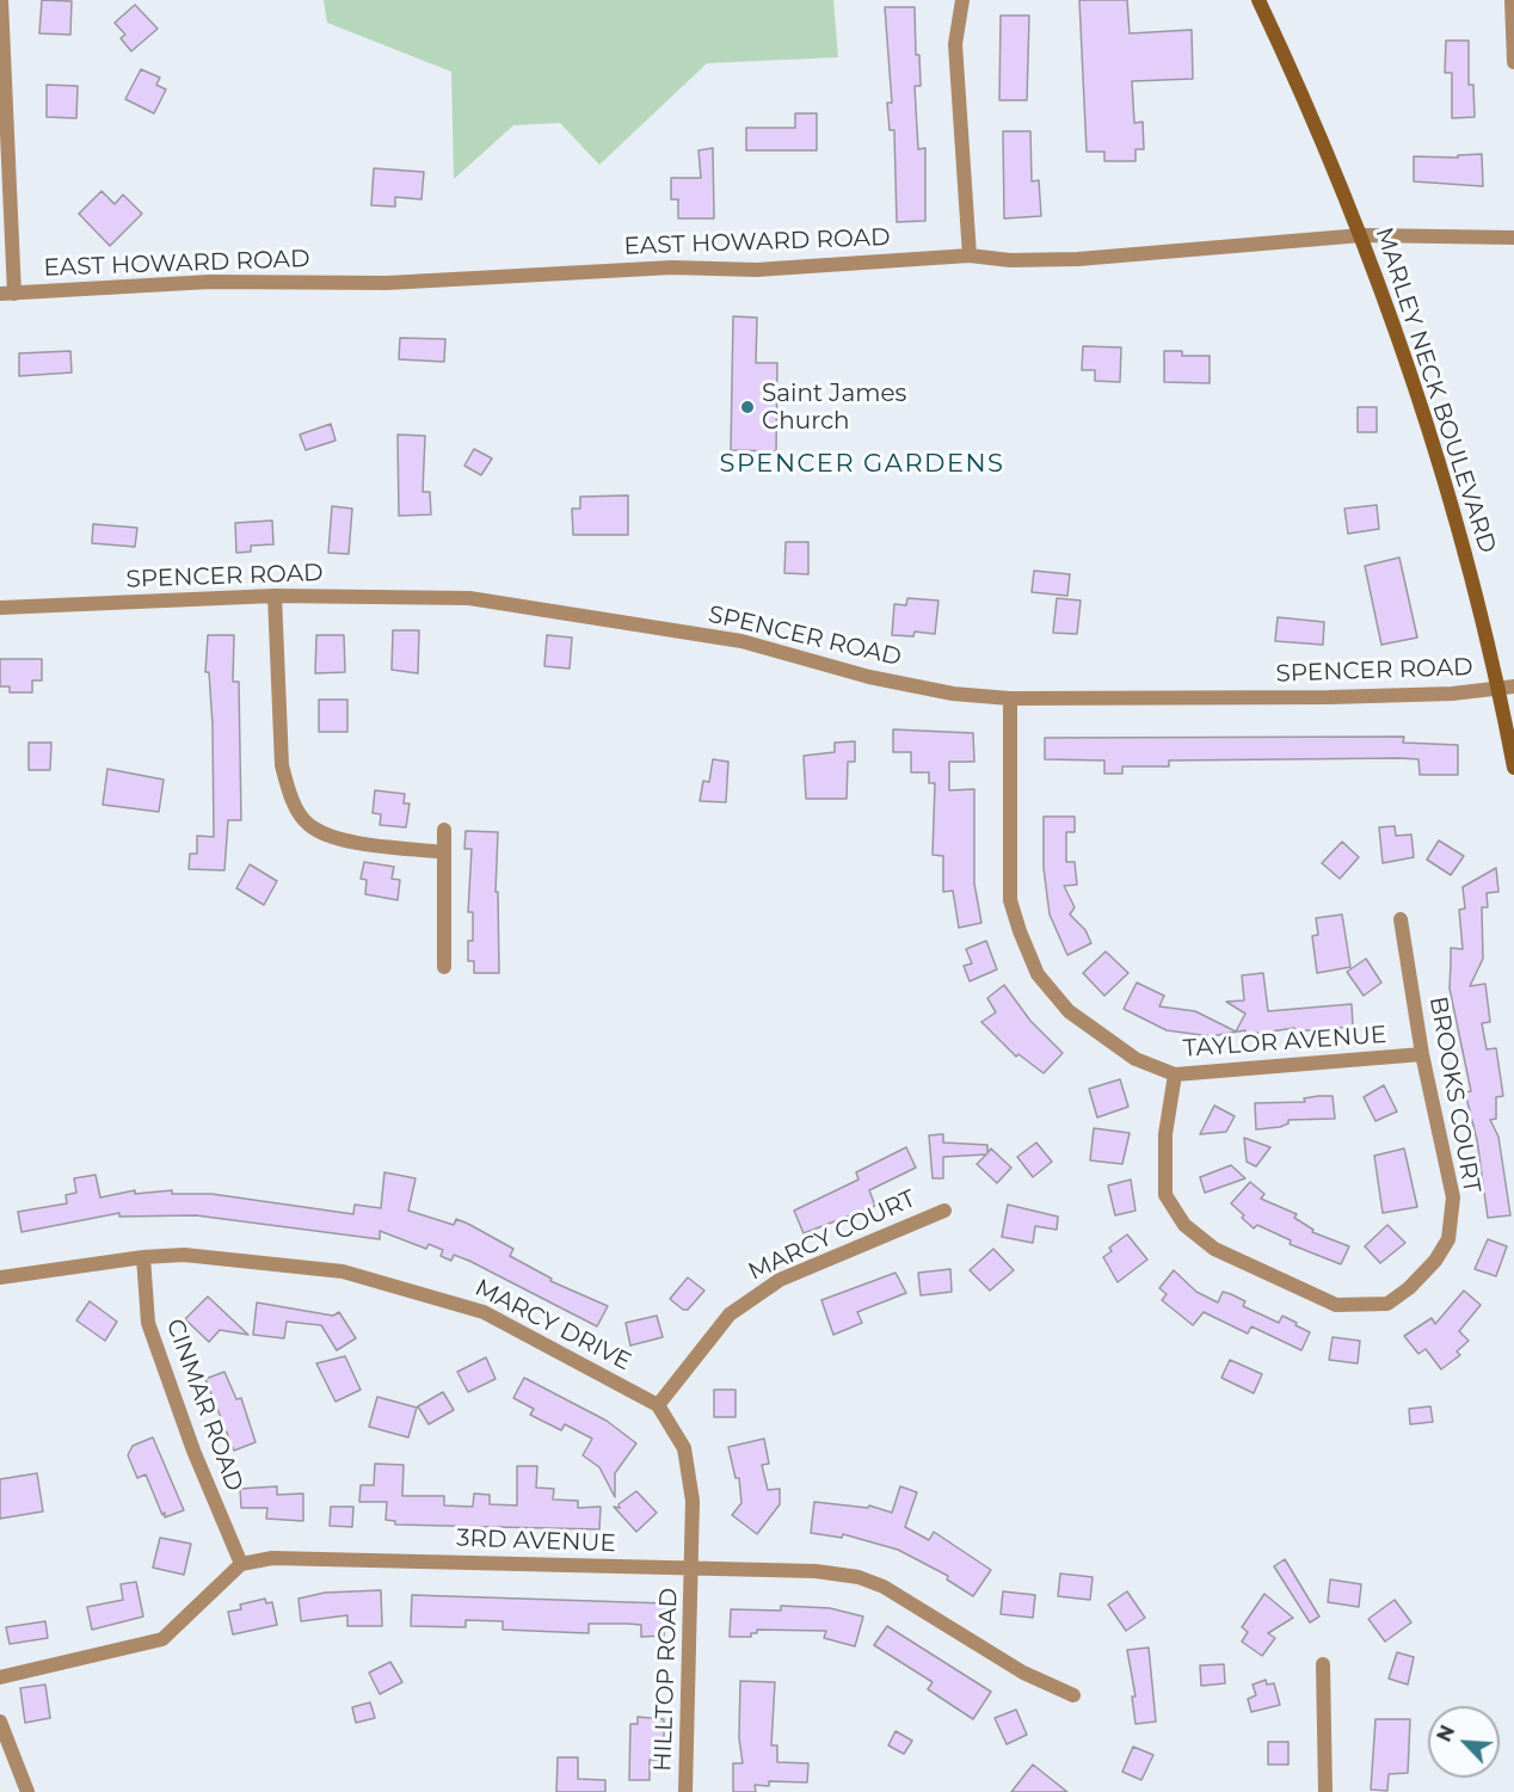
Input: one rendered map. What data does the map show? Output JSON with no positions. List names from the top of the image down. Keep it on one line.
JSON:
{"streets":{"main road":["MARLEY NECK BOULEVARD"],"street":["EAST HOWARD ROAD","SPENCER ROAD","TAYLOR AVENUE","BROOKS COURT","MARCY COURT","MARCY DRIVE","CINMAR ROAD","3RD AVENUE","HILLTOP ROAD"]},"crossings":[["EAST HOWARD ROAD","MARLEY NECK BOULEVARD"],["MARLEY NECK BOULEVARD","SPENCER ROAD"],["SPENCER ROAD","TAYLOR AVENUE"],["TAYLOR AVENUE","BROOKS COURT"],["MARCY COURT","MARCY DRIVE"],["MARCY DRIVE","CINMAR ROAD"],["CINMAR ROAD","3RD AVENUE"],["3RD AVENUE","HILLTOP ROAD"]],"districts":["SPENCER GARDENS"],"places":["Saint James Church"],"north":"top left"}
